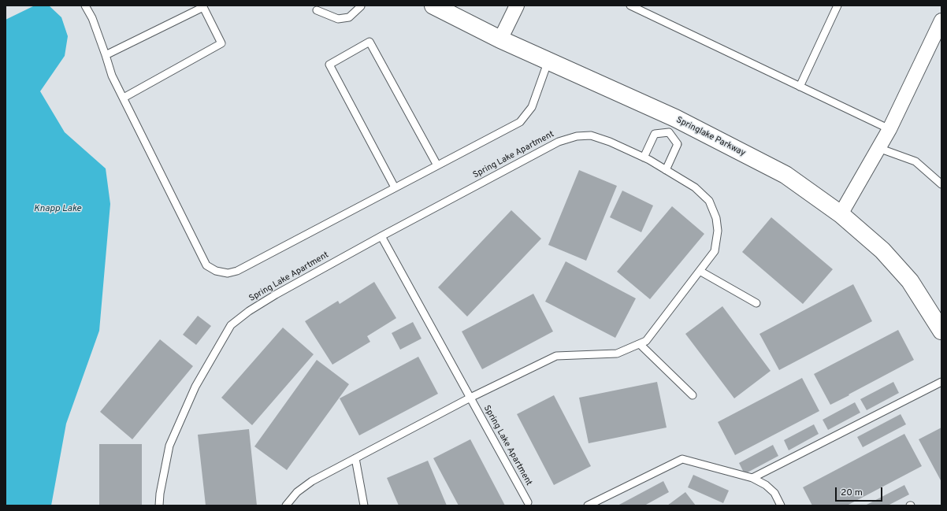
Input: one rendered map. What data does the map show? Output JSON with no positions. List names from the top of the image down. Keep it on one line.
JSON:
{"streets":{"street":["Springlake Parkway"],"lane":["Spring Lake Apartment"]},"water":["Knapp Lake"],"scale_bar":"20 m"}
